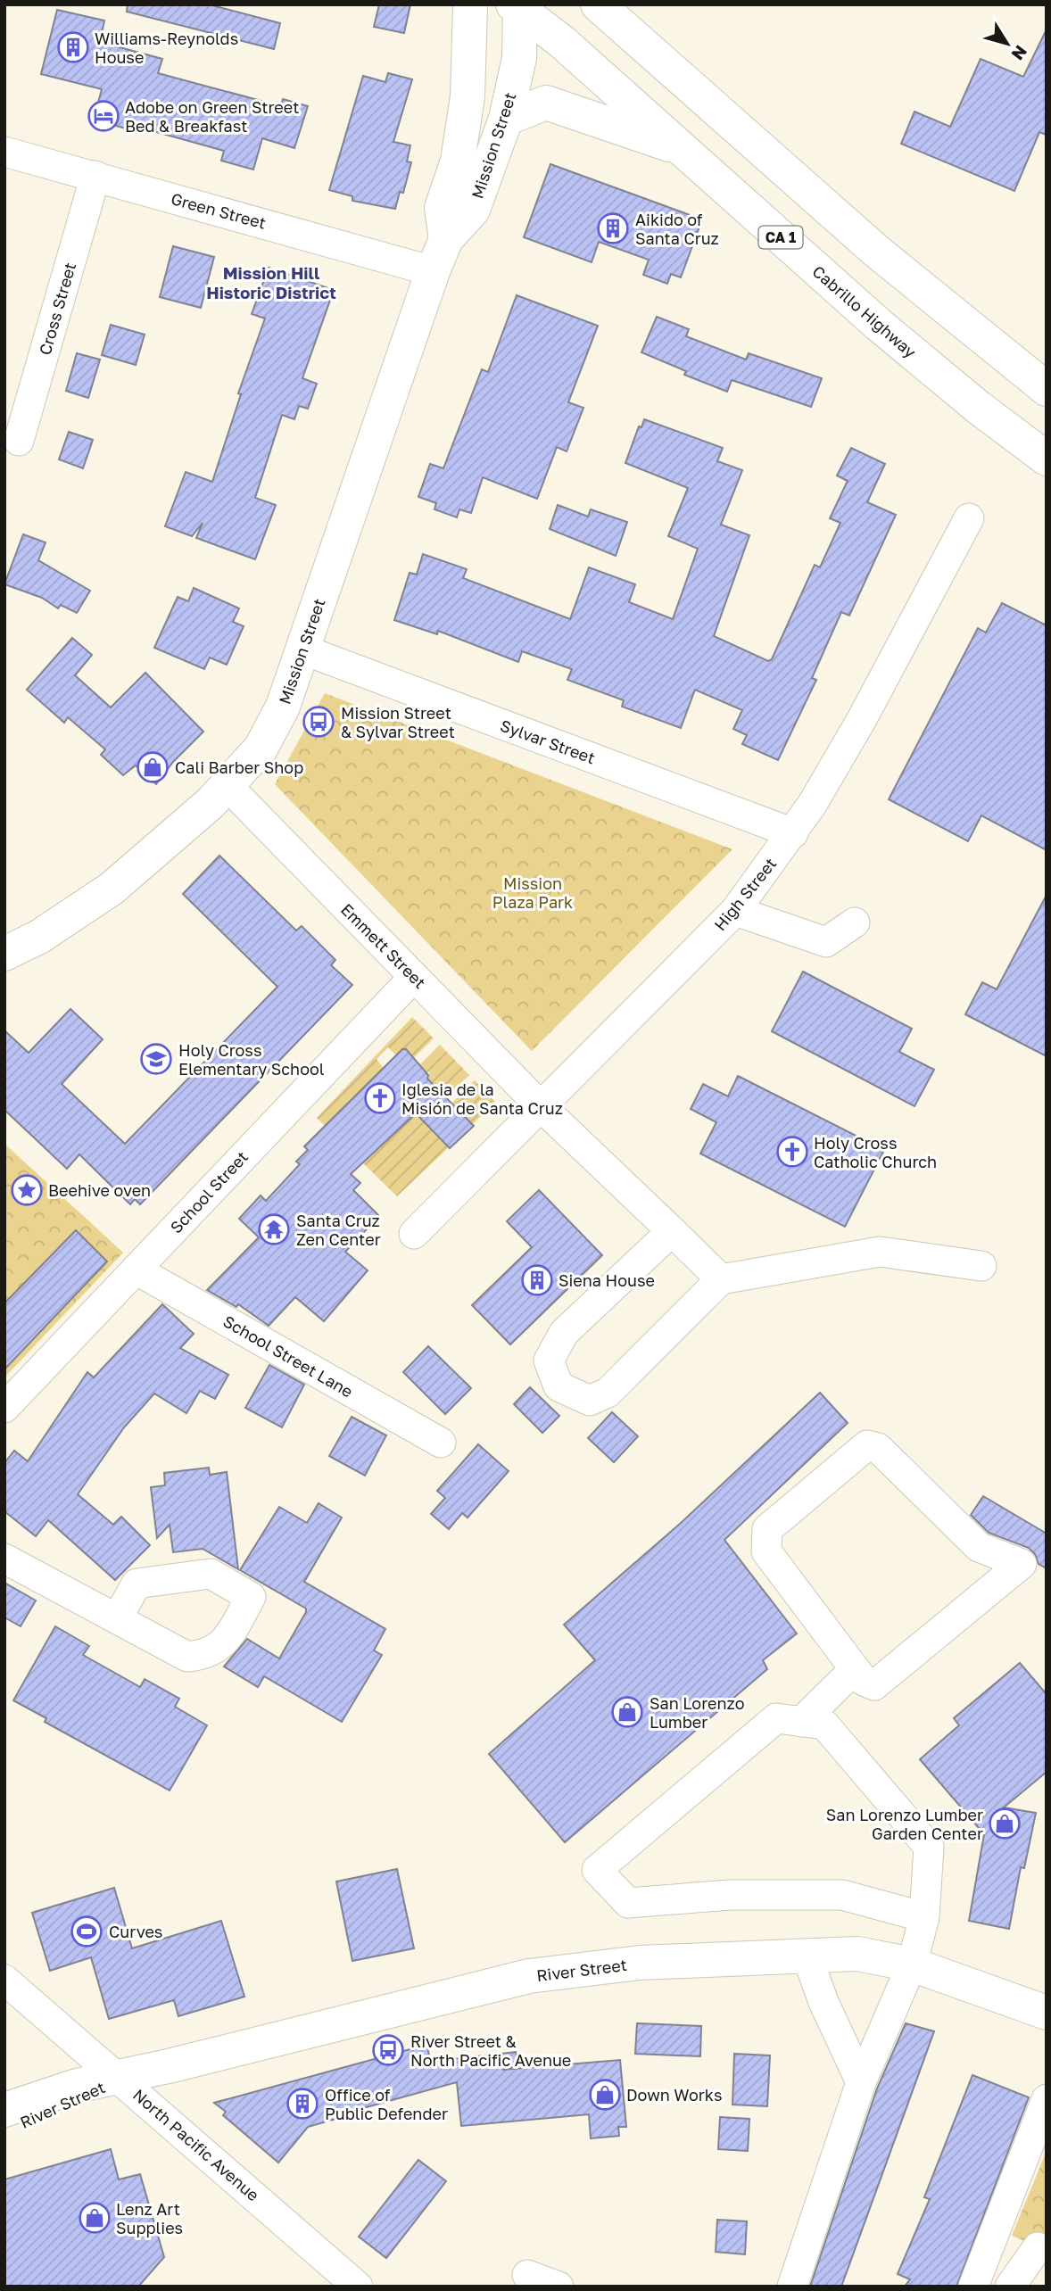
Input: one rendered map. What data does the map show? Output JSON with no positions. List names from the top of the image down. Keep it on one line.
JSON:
{"streets":{"main road":["Mission Street","CA 1","Cabrillo Highway","River Street"],"street":["Green Street","Cross Street","Sylvar Street","High Street","Emmett Street","School Street","School Street Lane","North Pacific Avenue"]},"crossings":[["Mission Street","Green Street"],["Mission Street","Cabrillo Highway"],["Mission Street","Sylvar Street"],["Mission Street","Emmett Street"],["Green Street","Cross Street"],["Sylvar Street","High Street"],["High Street","Emmett Street"],["Emmett Street","School Street"],["School Street","School Street Lane"],["River Street","North Pacific Avenue"]],"districts":["Mission Hill Historic District"],"parks":["Mission Plaza Park"],"places":{"building":["Williams-Reynolds House","Aikido of Santa Cruz","Siena House","Office of Public Defender"],"hotel":["Adobe on Green Street Bed & Breakfast"],"bus stop":["Mission Street & Sylvar Street","River Street & North Pacific Avenue"],"shop":["Cali Barber Shop","San Lorenzo Lumber","San Lorenzo Lumber Garden Center","Down Works","Lenz Art Supplies"],"school or university":["Holy Cross Elementary School"],"church":["Iglesia de la Misión de Santa Cruz","Holy Cross Catholic Church"],"place":["Beehive oven"],"temple":["Santa Cruz Zen Center"],"sports":["Curves"]},"north":"bottom right"}
